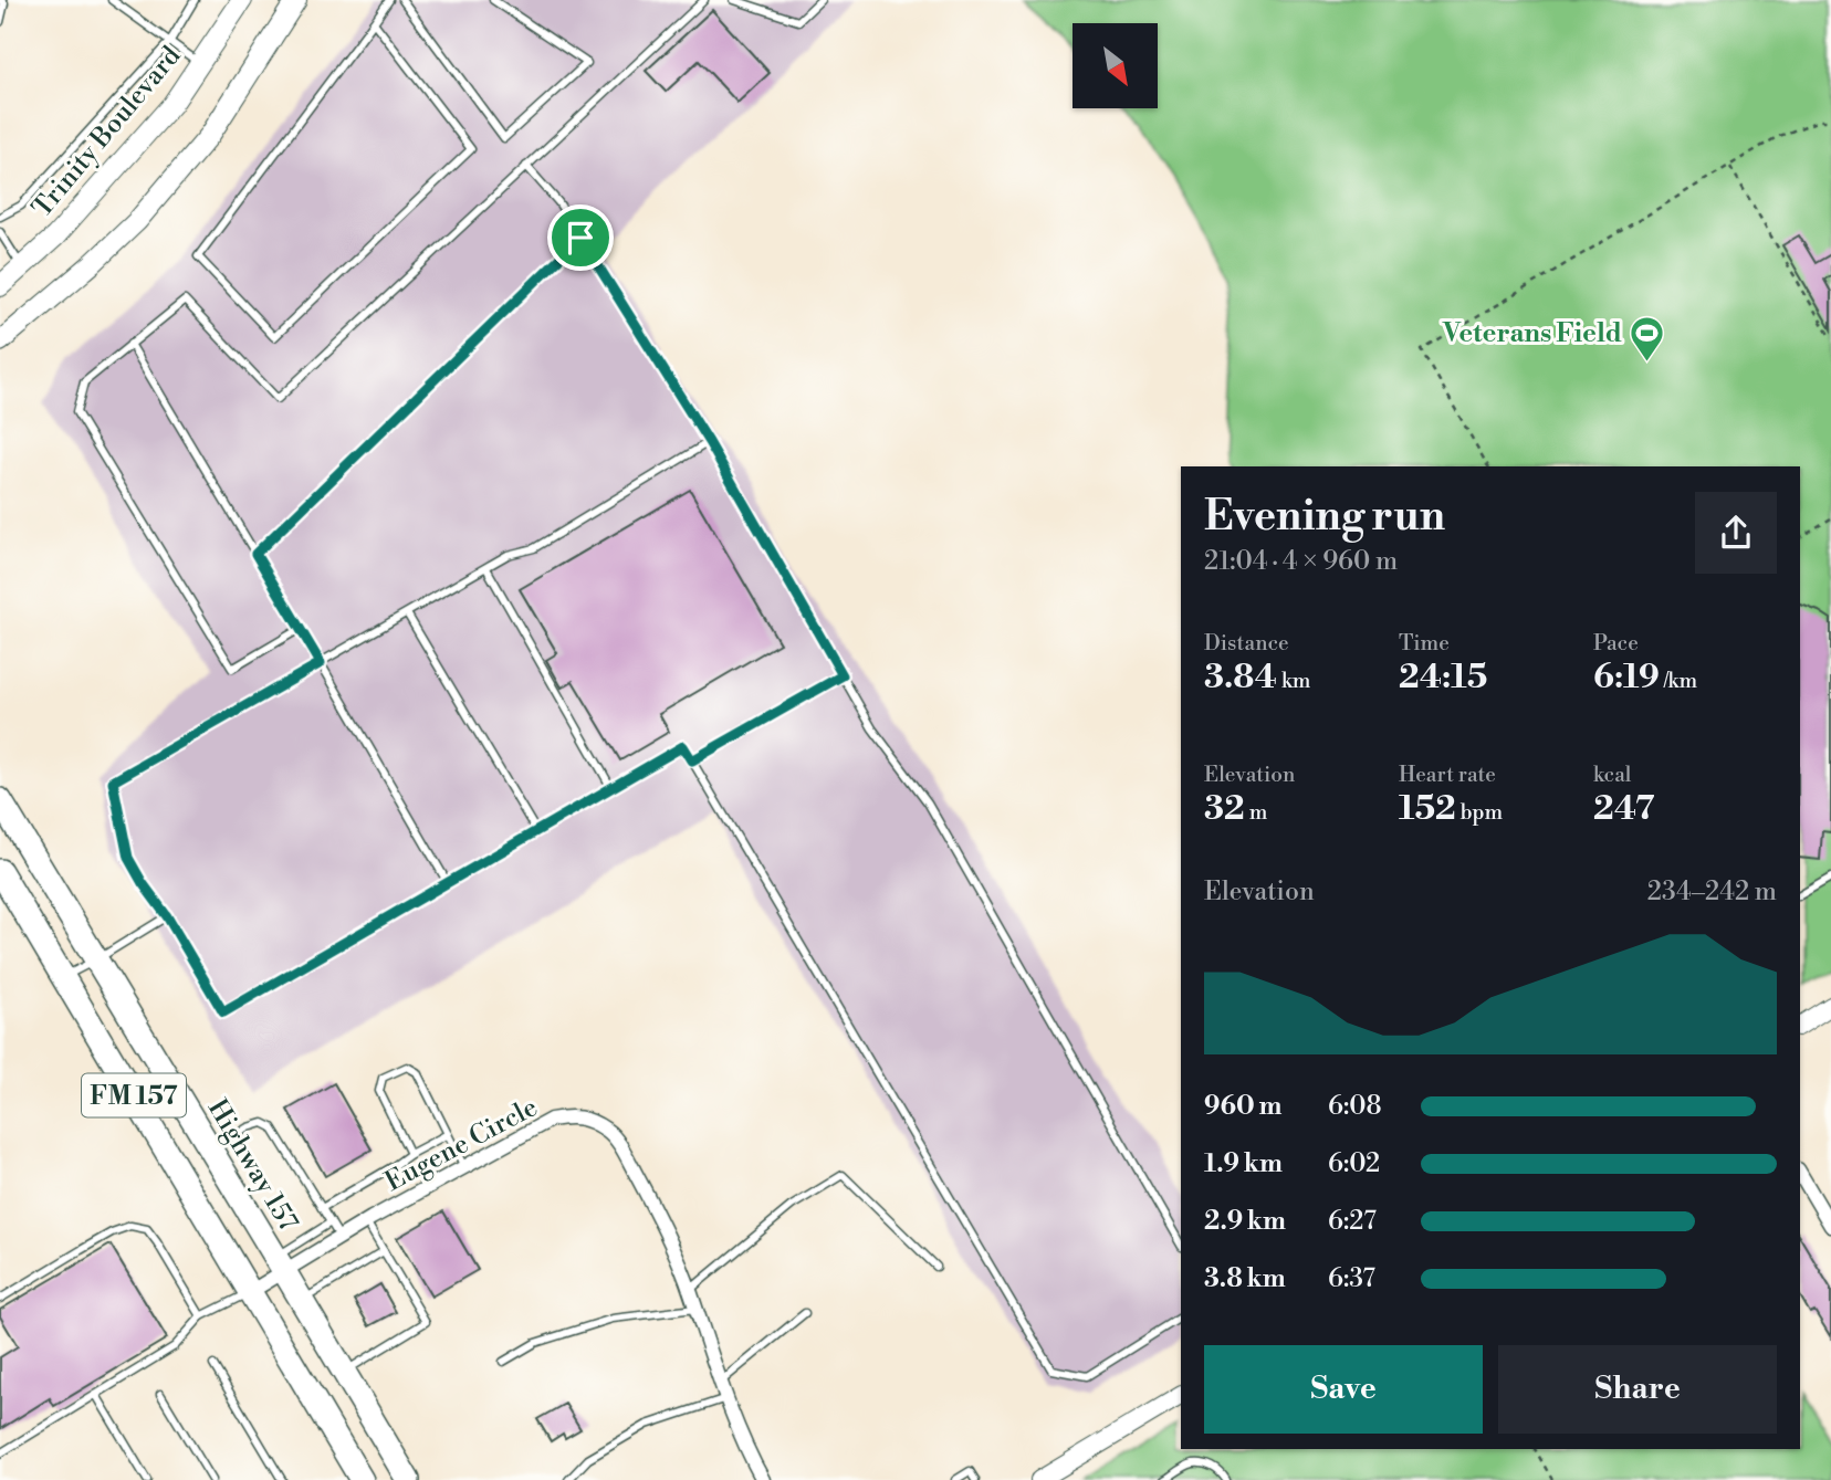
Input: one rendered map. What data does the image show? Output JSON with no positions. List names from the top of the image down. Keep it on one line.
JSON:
{"streets":{"main road":["Trinity Boulevard","FM 157","Highway 157"],"street":["Eugene Circle"]},"crossings":[["FM 157","Eugene Circle"],["Eugene Circle","Highway 157"]],"places":{"sports":["Veterans Field"]},"north":"bottom right","page":{"heading":["Evening run","21:04 · 4 × 960 m"],"stats":[["Distance","3.84 km"],["Time","24:15"],["Pace","6:19 /km"],["Elevation","32 m"],["Heart rate","152 bpm"],["kcal","247"]],"chart":["Elevation","234–242 m"],"list":[{"name":"960 m","note":"6:08"},{"name":"1.9 km","note":"6:02"},{"name":"2.9 km","note":"6:27"},{"name":"3.8 km","note":"6:37"}],"buttons":["Save","Share"]}}
